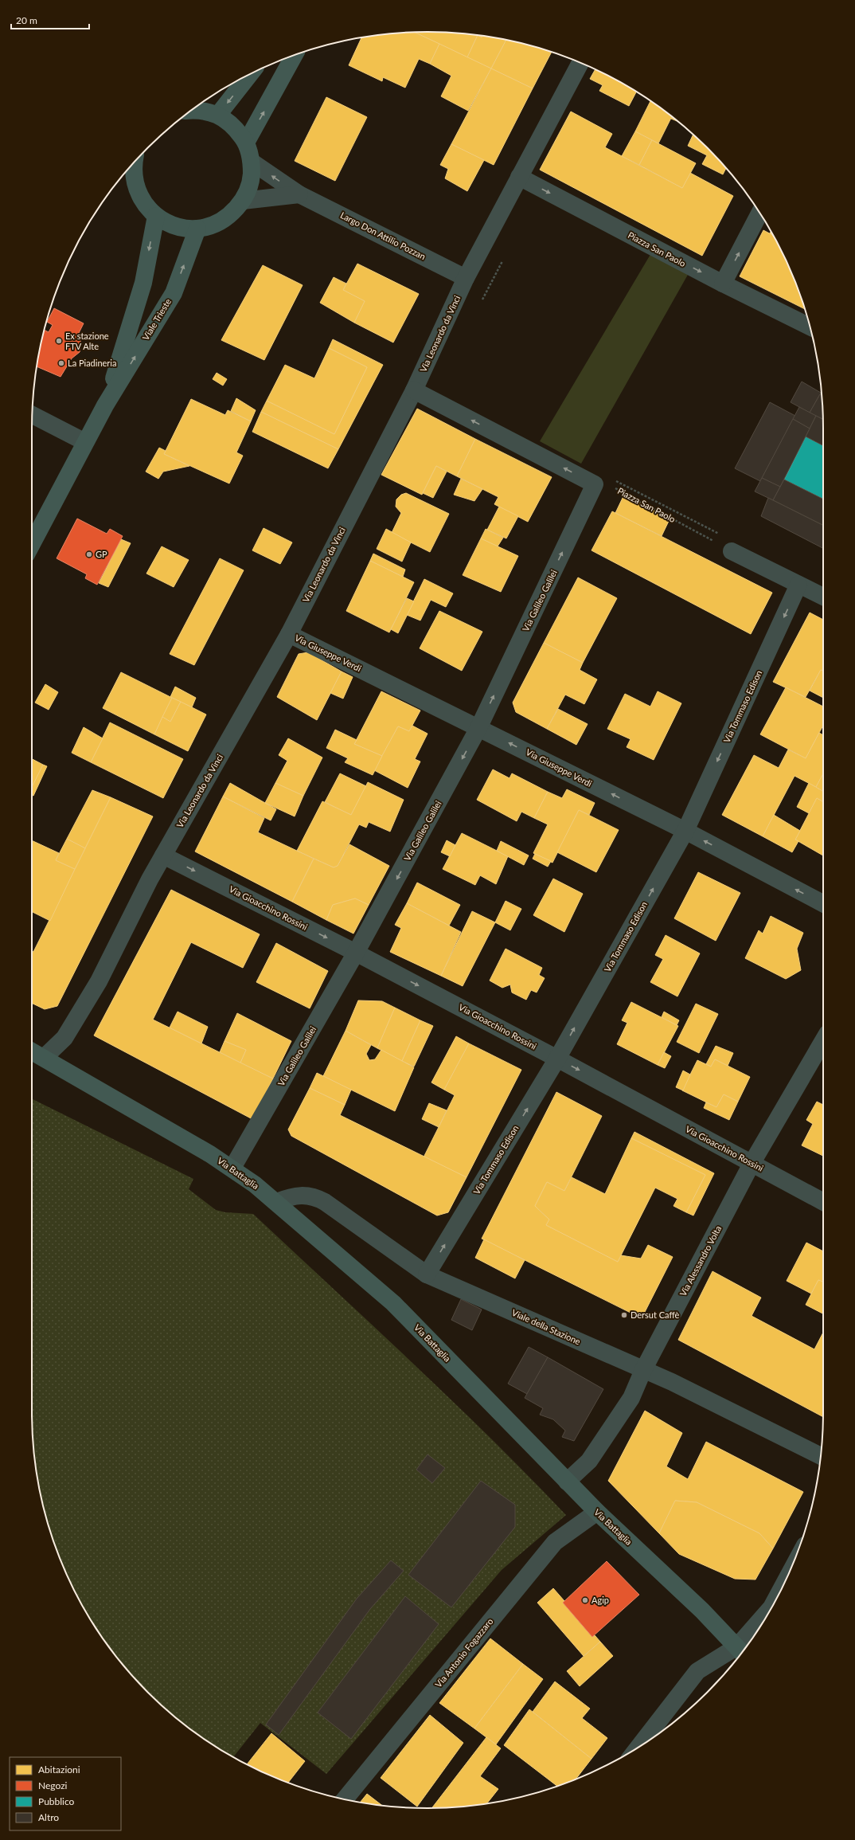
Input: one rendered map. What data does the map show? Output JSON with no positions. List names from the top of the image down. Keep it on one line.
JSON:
{"streets":{"main road":["Viale Trieste","Via Battaglia"],"street":["Largo Don Attilio Pozzan","Piazza San Paolo","Via Leonardo da Vinci","Via Galileo Galilei","Via Giuseppe Verdi","Via Tommaso Edison","Via Gioacchino Rossini","Via Alessandro Volta","Viale della Stazione","Via Antonio Fogazzaro"]},"crossings":[["Largo Don Attilio Pozzan","Via Leonardo da Vinci"],["Piazza San Paolo","Via Leonardo da Vinci"],["Piazza San Paolo","Via Galileo Galilei"],["Via Leonardo da Vinci","Via Giuseppe Verdi"],["Via Leonardo da Vinci","Via Gioacchino Rossini"],["Via Leonardo da Vinci","Via Battaglia"],["Via Galileo Galilei","Via Giuseppe Verdi"],["Via Galileo Galilei","Via Gioacchino Rossini"],["Via Galileo Galilei","Via Battaglia"],["Via Giuseppe Verdi","Via Tommaso Edison"],["Via Tommaso Edison","Via Gioacchino Rossini"],["Via Tommaso Edison","Viale della Stazione"],["Via Gioacchino Rossini","Via Alessandro Volta"],["Via Battaglia","Via Alessandro Volta"],["Via Battaglia","Viale della Stazione"],["Via Battaglia","Via Antonio Fogazzaro"],["Via Alessandro Volta","Viale della Stazione"]],"one_way":["Piazza San Paolo","Via Giuseppe Verdi","Via Gioacchino Rossini"],"places":["Ex stazione FTV Alte","La Piadineria","GP","Dersut Caffè","Agip"],"legend":["Abitazioni","Negozi","Pubblico","Altro"],"scale_bar":"20 m"}
